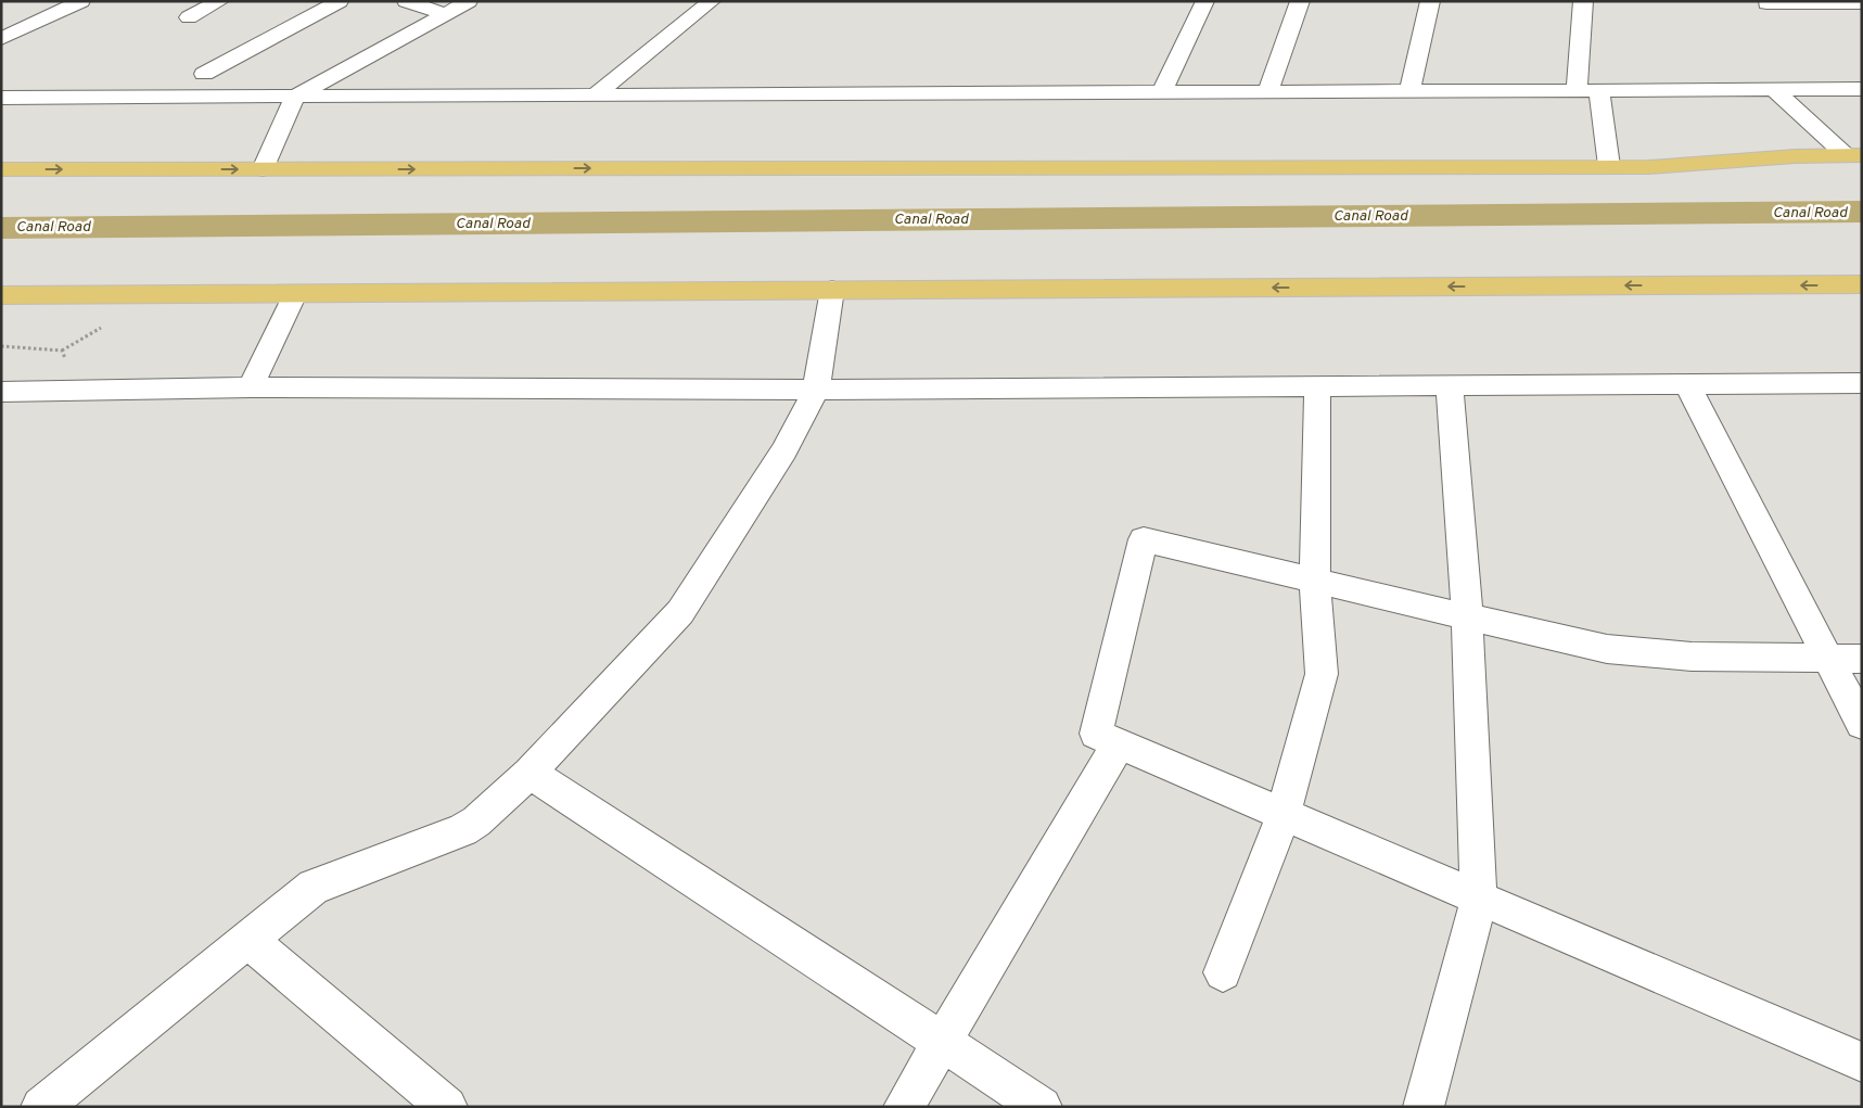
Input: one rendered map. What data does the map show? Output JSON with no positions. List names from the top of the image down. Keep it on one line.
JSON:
{"water":["Canal Road"]}
